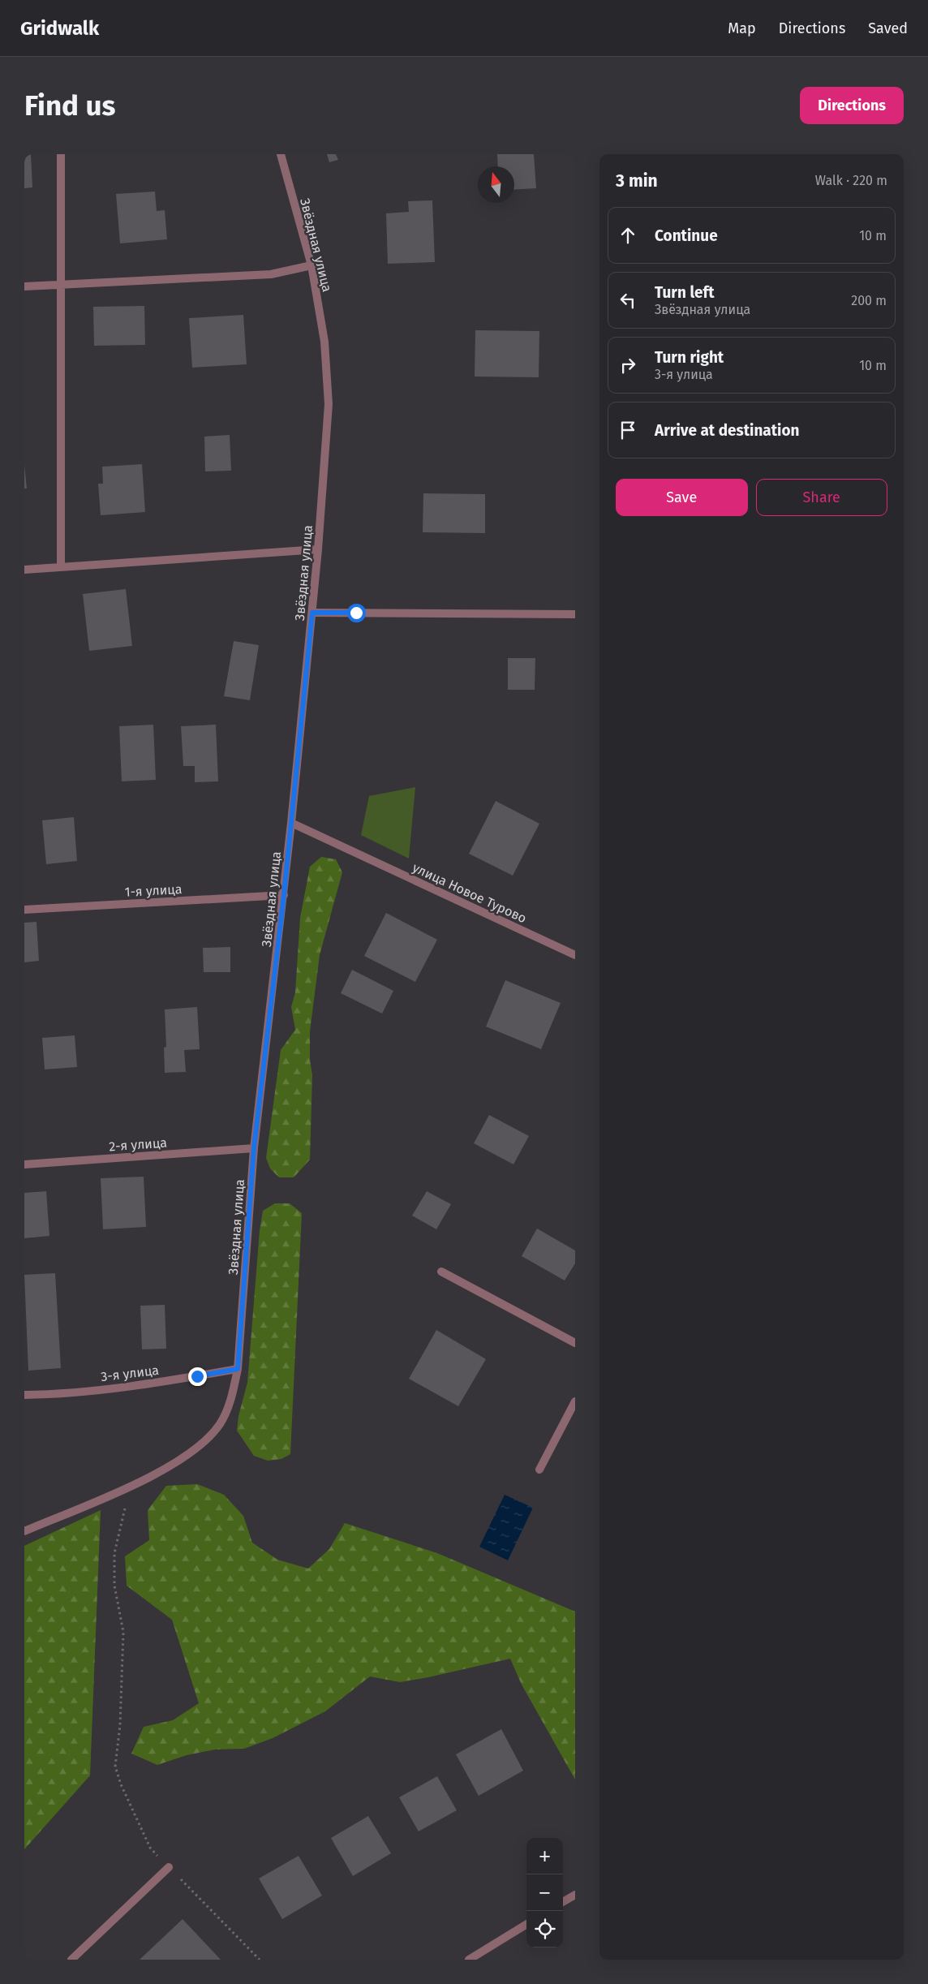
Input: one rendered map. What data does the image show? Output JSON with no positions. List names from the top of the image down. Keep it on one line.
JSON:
{"streets":{"street":["Звёздная улица","1-я улица","улица Новое Турово","2-я улица","3-я улица"]},"crossings":[["Звёздная улица","1-я улица"],["Звёздная улица","улица Новое Турово"],["Звёздная улица","2-я улица"],["Звёздная улица","3-я улица"]],"north":"top","page":{"header":"Gridwalk","nav":["Map","Directions","Saved"],"buttons":["Directions",["Save","Share"]],"title":"Find us","heading":["3 min","Walk · 220 m"],"list":[["Continue","10 m"],["Turn left","Звёздная улица","200 m"],["Turn right","3-я улица","10 m"],"Arrive at destination"],"map_buttons":["+","−"]}}
